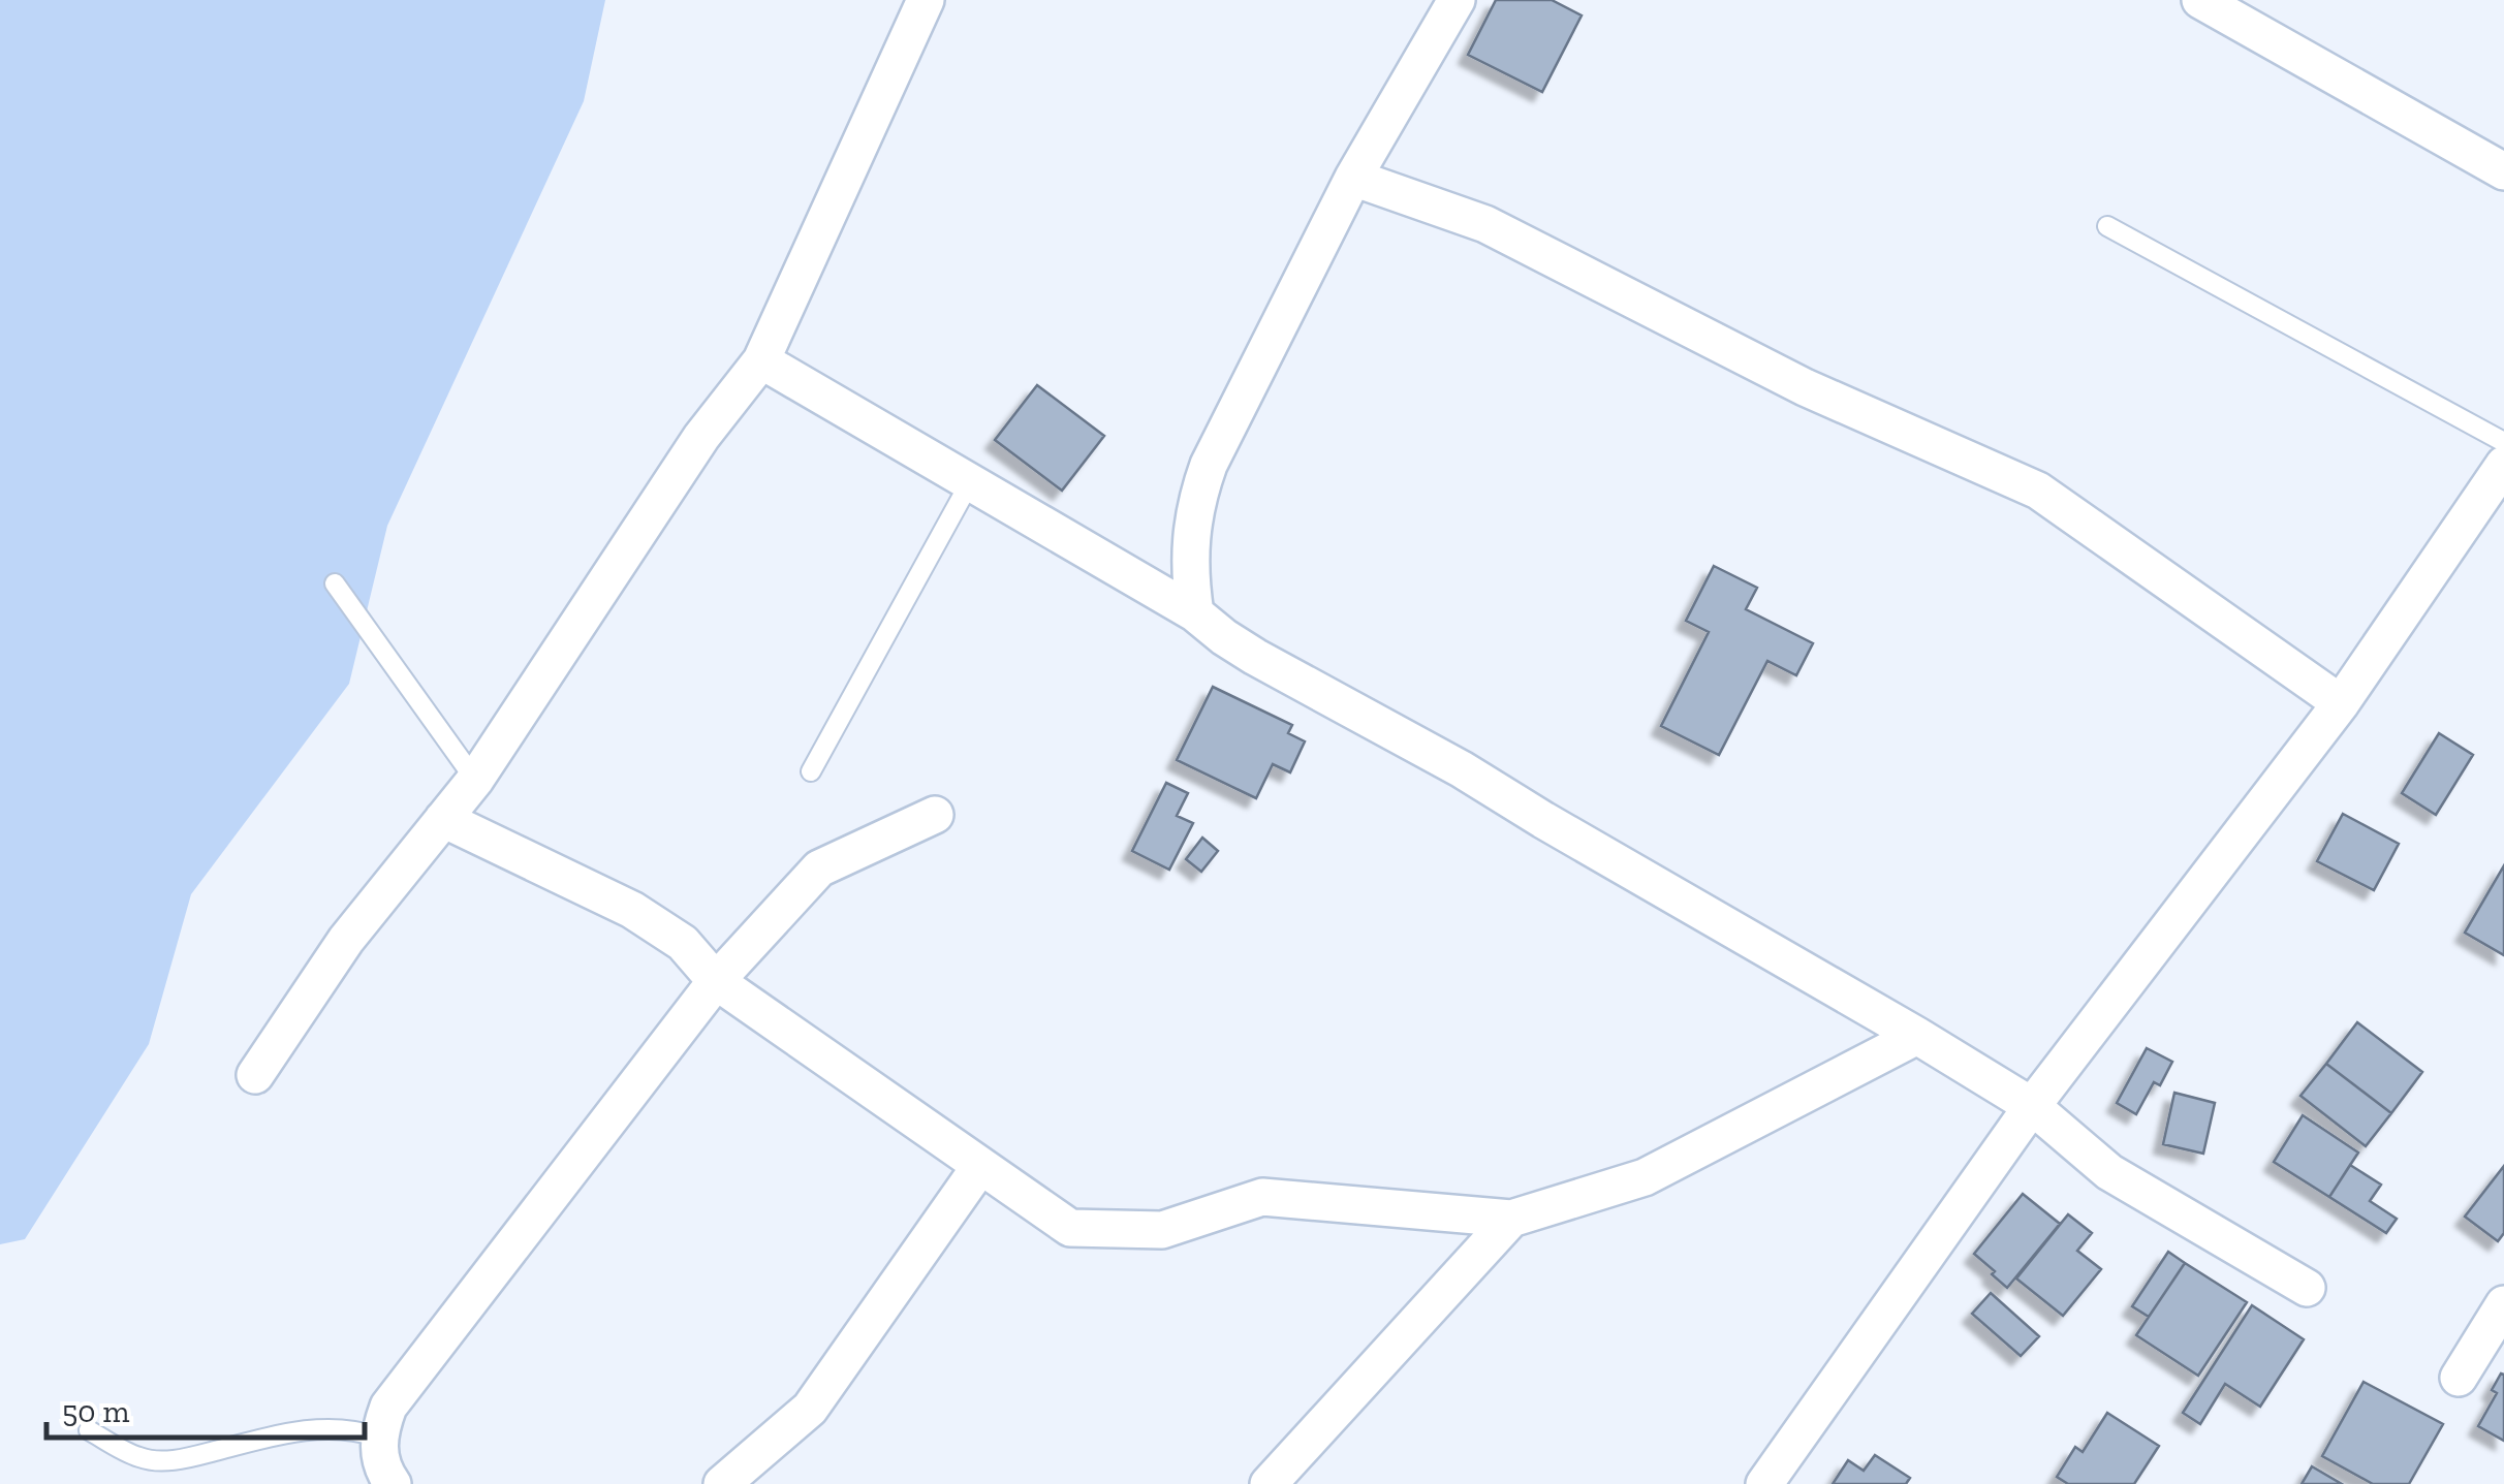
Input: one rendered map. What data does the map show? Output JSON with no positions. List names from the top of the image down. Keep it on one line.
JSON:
{"scale_bar":"50 m"}
